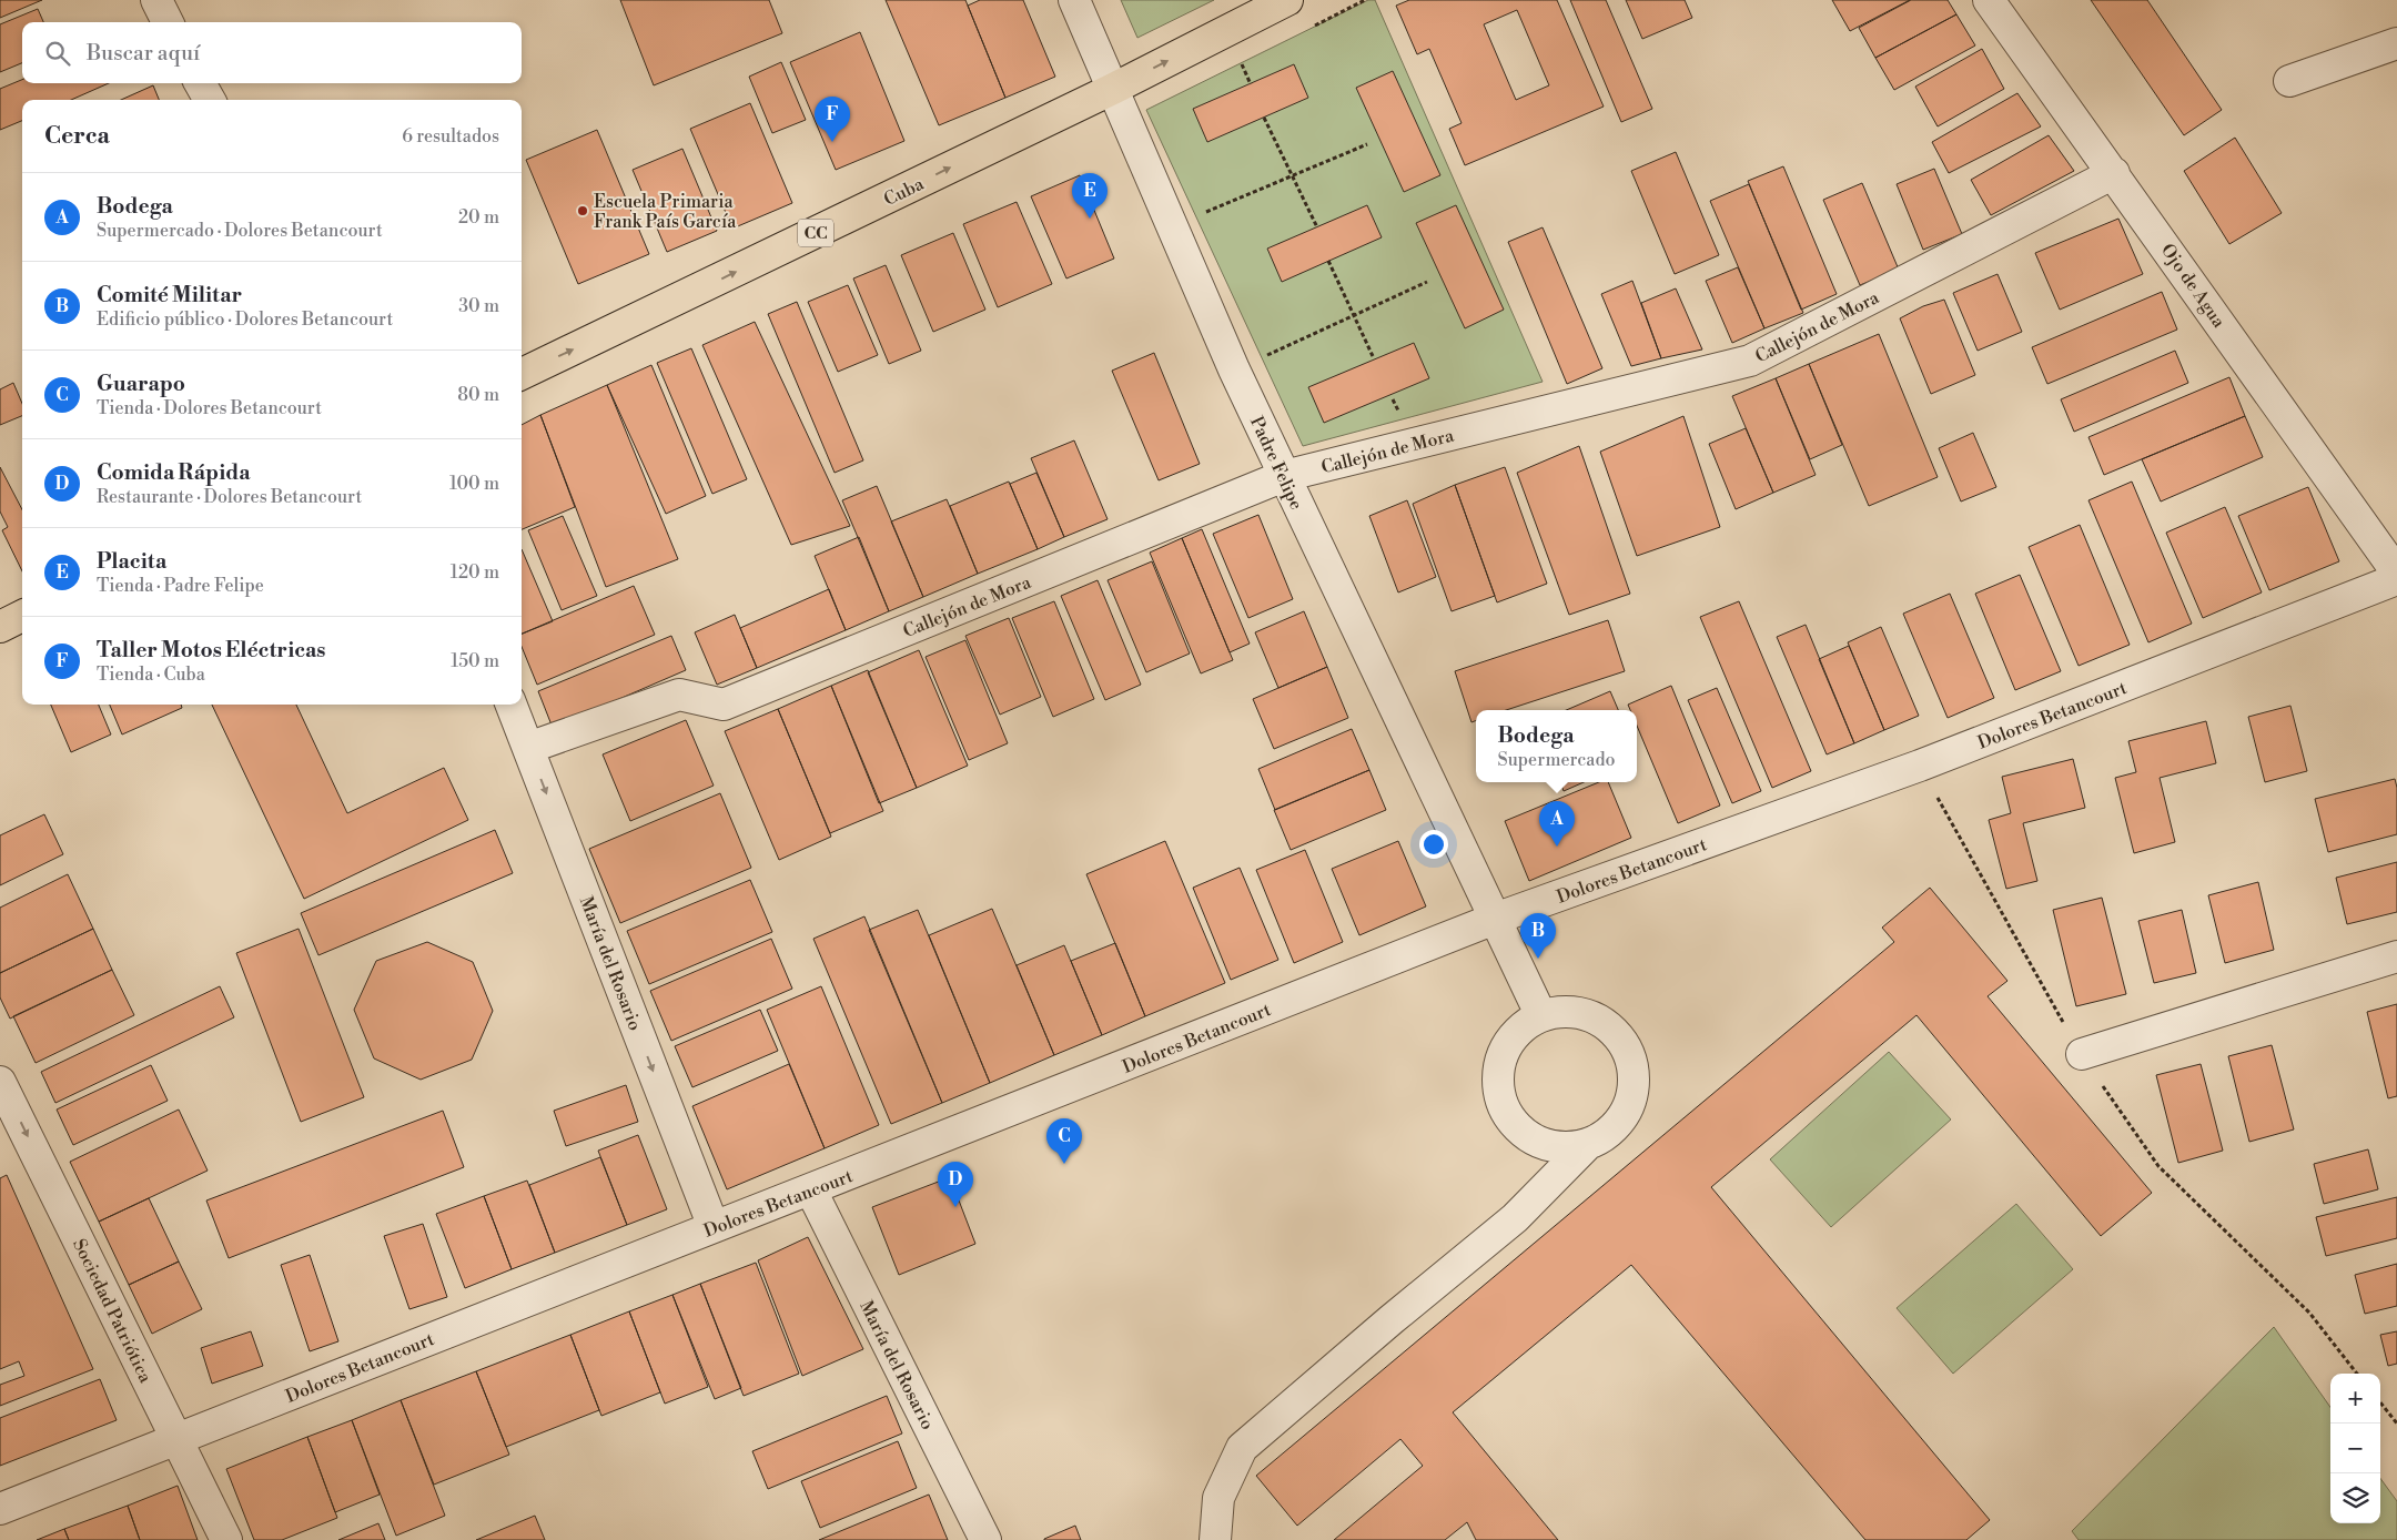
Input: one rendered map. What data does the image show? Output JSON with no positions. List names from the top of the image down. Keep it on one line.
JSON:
{"streets":{"main road":["Cuba","CC"],"street":["Ojo de Agua","Callejón de Mora","Padre Felipe","Dolores Betancourt","María del Rosario","Sociedad Patriótica"]},"crossings":[["Cuba","Padre Felipe"],["Ojo de Agua","Callejón de Mora"],["Callejón de Mora","Padre Felipe"],["Callejón de Mora","María del Rosario"],["Padre Felipe","Dolores Betancourt"],["Dolores Betancourt","María del Rosario"],["Dolores Betancourt","Sociedad Patriótica"]],"one_way":["Cuba","María del Rosario","Sociedad Patriótica"],"places":["Escuela Primaria Frank País García"],"page":{"search":"Buscar aquí","pins":["F","E","A","B","C","D"],"heading":["Cerca","6 resultados"],"list":[{"mark":"A","name":"Bodega","note":"Supermercado · Dolores Betancourt","value":"20 m"},{"mark":"B","name":"Comité Militar","note":"Edificio público · Dolores Betancourt","value":"30 m"},{"mark":"C","name":"Guarapo","note":"Tienda · Dolores Betancourt","value":"80 m"},{"mark":"D","name":"Comida Rápida","note":"Restaurante · Dolores Betancourt","value":"100 m"},{"mark":"E","name":"Placita","note":"Tienda · Padre Felipe","value":"120 m"},{"mark":"F","name":"Taller Motos Eléctricas","note":"Tienda · Cuba","value":"150 m"}],"popup":["Bodega","Supermercado"],"map_buttons":["+","−"]}}
